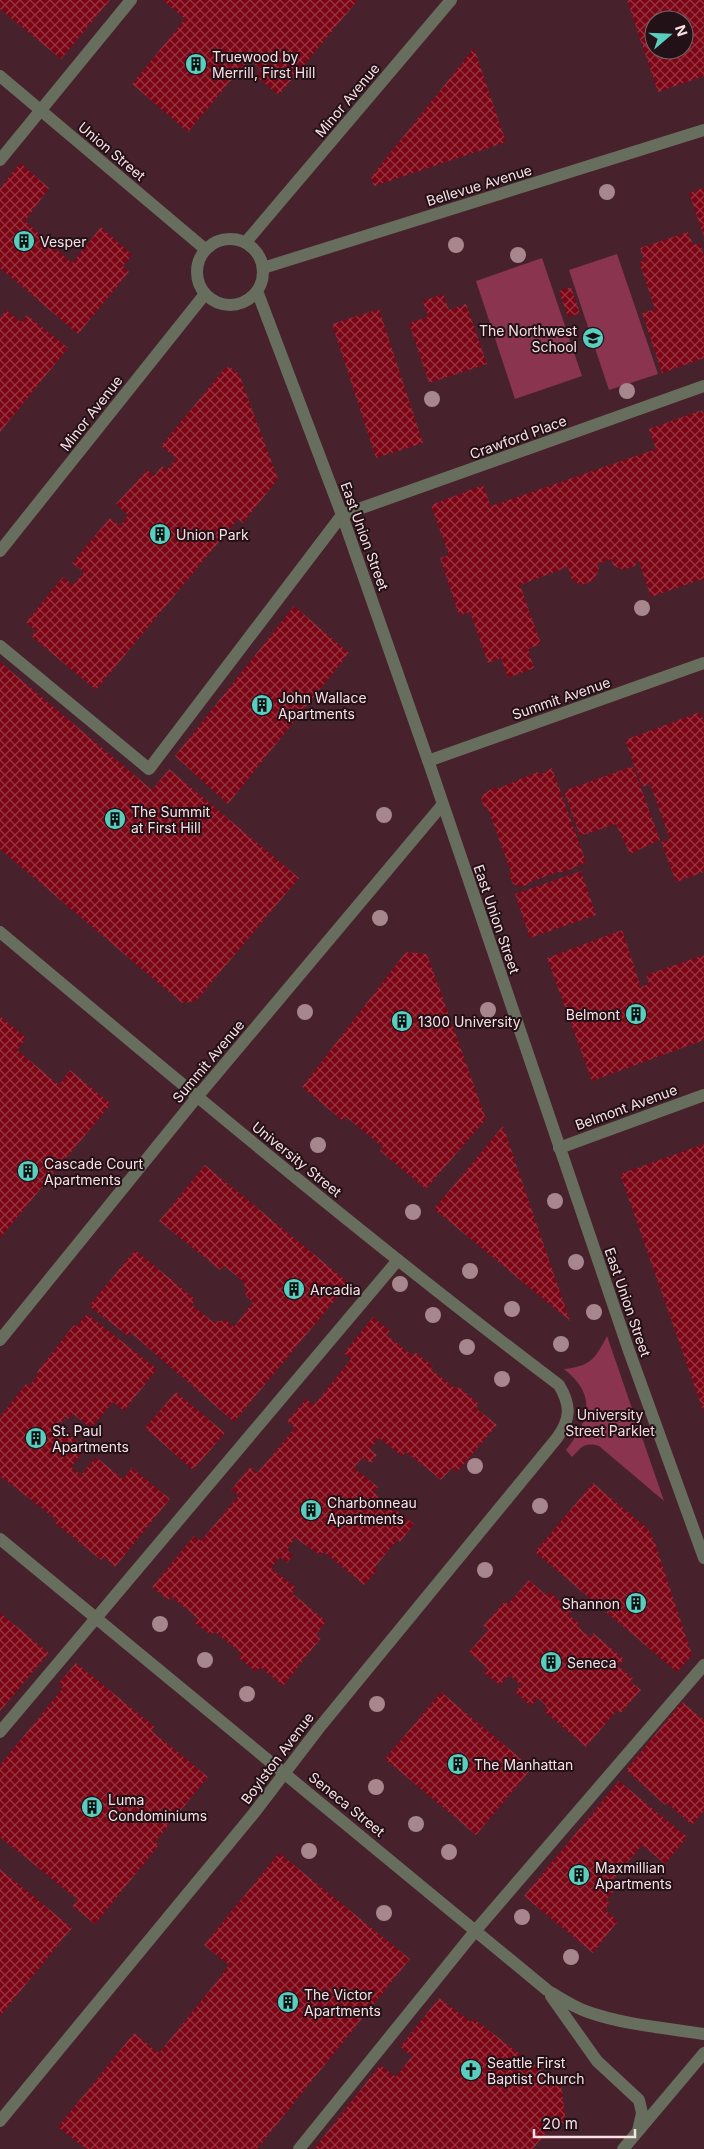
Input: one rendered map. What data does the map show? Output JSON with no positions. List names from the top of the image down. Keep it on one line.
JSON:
{"streets":{"street":["Minor Avenue","Union Street","Bellevue Avenue","Crawford Place","East Union Street","Summit Avenue","Belmont Avenue","University Street","Boylston Avenue","Seneca Street"]},"crossings":[["Minor Avenue","Union Street"],["Minor Avenue","Bellevue Avenue"],["Minor Avenue","East Union Street"],["Union Street","Bellevue Avenue"],["Union Street","East Union Street"],["Bellevue Avenue","East Union Street"],["Crawford Place","East Union Street"],["East Union Street","Summit Avenue"],["East Union Street","Belmont Avenue"],["Summit Avenue","University Street"],["University Street","Boylston Avenue"],["Boylston Avenue","Seneca Street"]],"parks":["University Street Parklet"],"places":{"building":["Truewood by Merrill, First Hill","Vesper","Union Park","John Wallace Apartments","The Summit at First Hill","Belmont","1300 University","Cascade Court Apartments","Arcadia","St. Paul Apartments","Charbonneau Apartments","Shannon","Seneca","The Manhattan","Luma Condominiums","Maxmillian Apartments","The Victor Apartments"],"school or university":["The Northwest School"],"church":["Seattle First Baptist Church"]},"scale_bar":"20 m","north":"right"}
